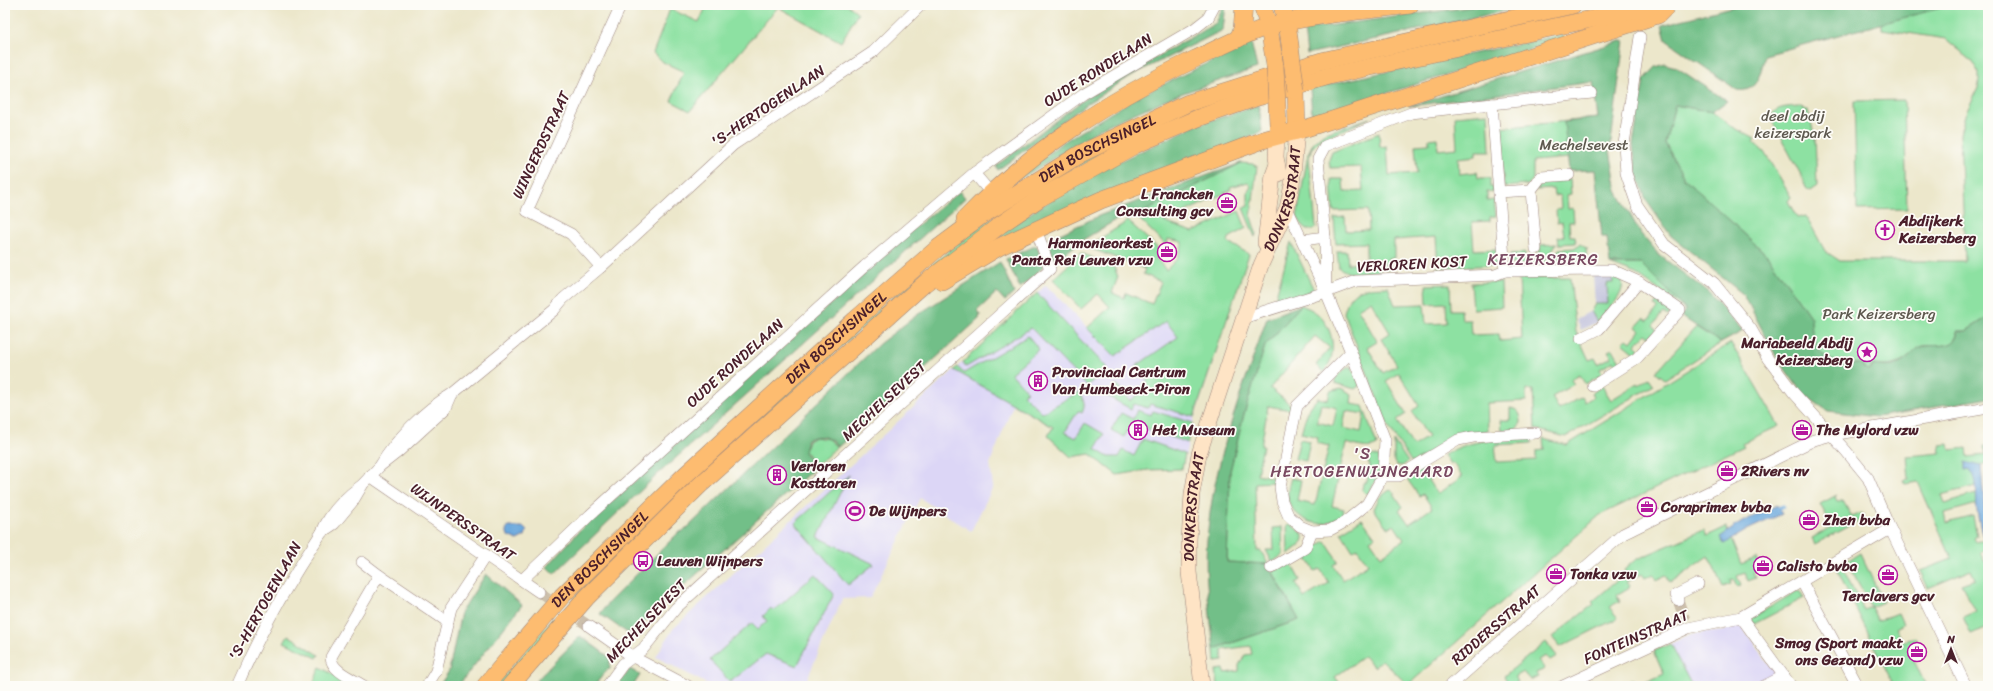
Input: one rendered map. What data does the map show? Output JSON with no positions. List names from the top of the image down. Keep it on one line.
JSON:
{"streets":{"main road":["DEN BOSCHSINGEL"],"street":["OUDE RONDELAAN","'S-HERTOGENLAAN","WINGERDSTRAAT","DONKERSTRAAT","VERLOREN KOST","MECHELSEVEST","WIJNPERSSTRAAT","RIDDERSSTRAAT","FONTEINSTRAAT"]},"crossings":[["OUDE RONDELAAN","WIJNPERSSTRAAT"],["'S-HERTOGENLAAN","WINGERDSTRAAT"],["'S-HERTOGENLAAN","WIJNPERSSTRAAT"],["DONKERSTRAAT","VERLOREN KOST"]],"districts":["KEIZERSBERG","'S HERTOGENWIJNGAARD"],"parks":["deel abdij keizerspark","Mechelsevest","Park Keizersberg"],"places":{"office":["L Francken Consulting gcv","Harmonieorkest Panta Rei Leuven vzw","The Mylord vzw","2Rivers nv","Coraprimex bvba","Zhen bvba","Calisto bvba","Tonka vzw","Terclavers gcv","Smog (Sport maakt ons Gezond) vzw"],"church":["Abdijkerk Keizersberg"],"place":["Mariabeeld Abdij Keizersberg"],"building":["Provinciaal Centrum Van Humbeeck-Piron","Het Museum","Verloren Kosttoren"],"sports":["De Wijnpers"],"bus stop":["Leuven Wijnpers"]},"north":"top"}
